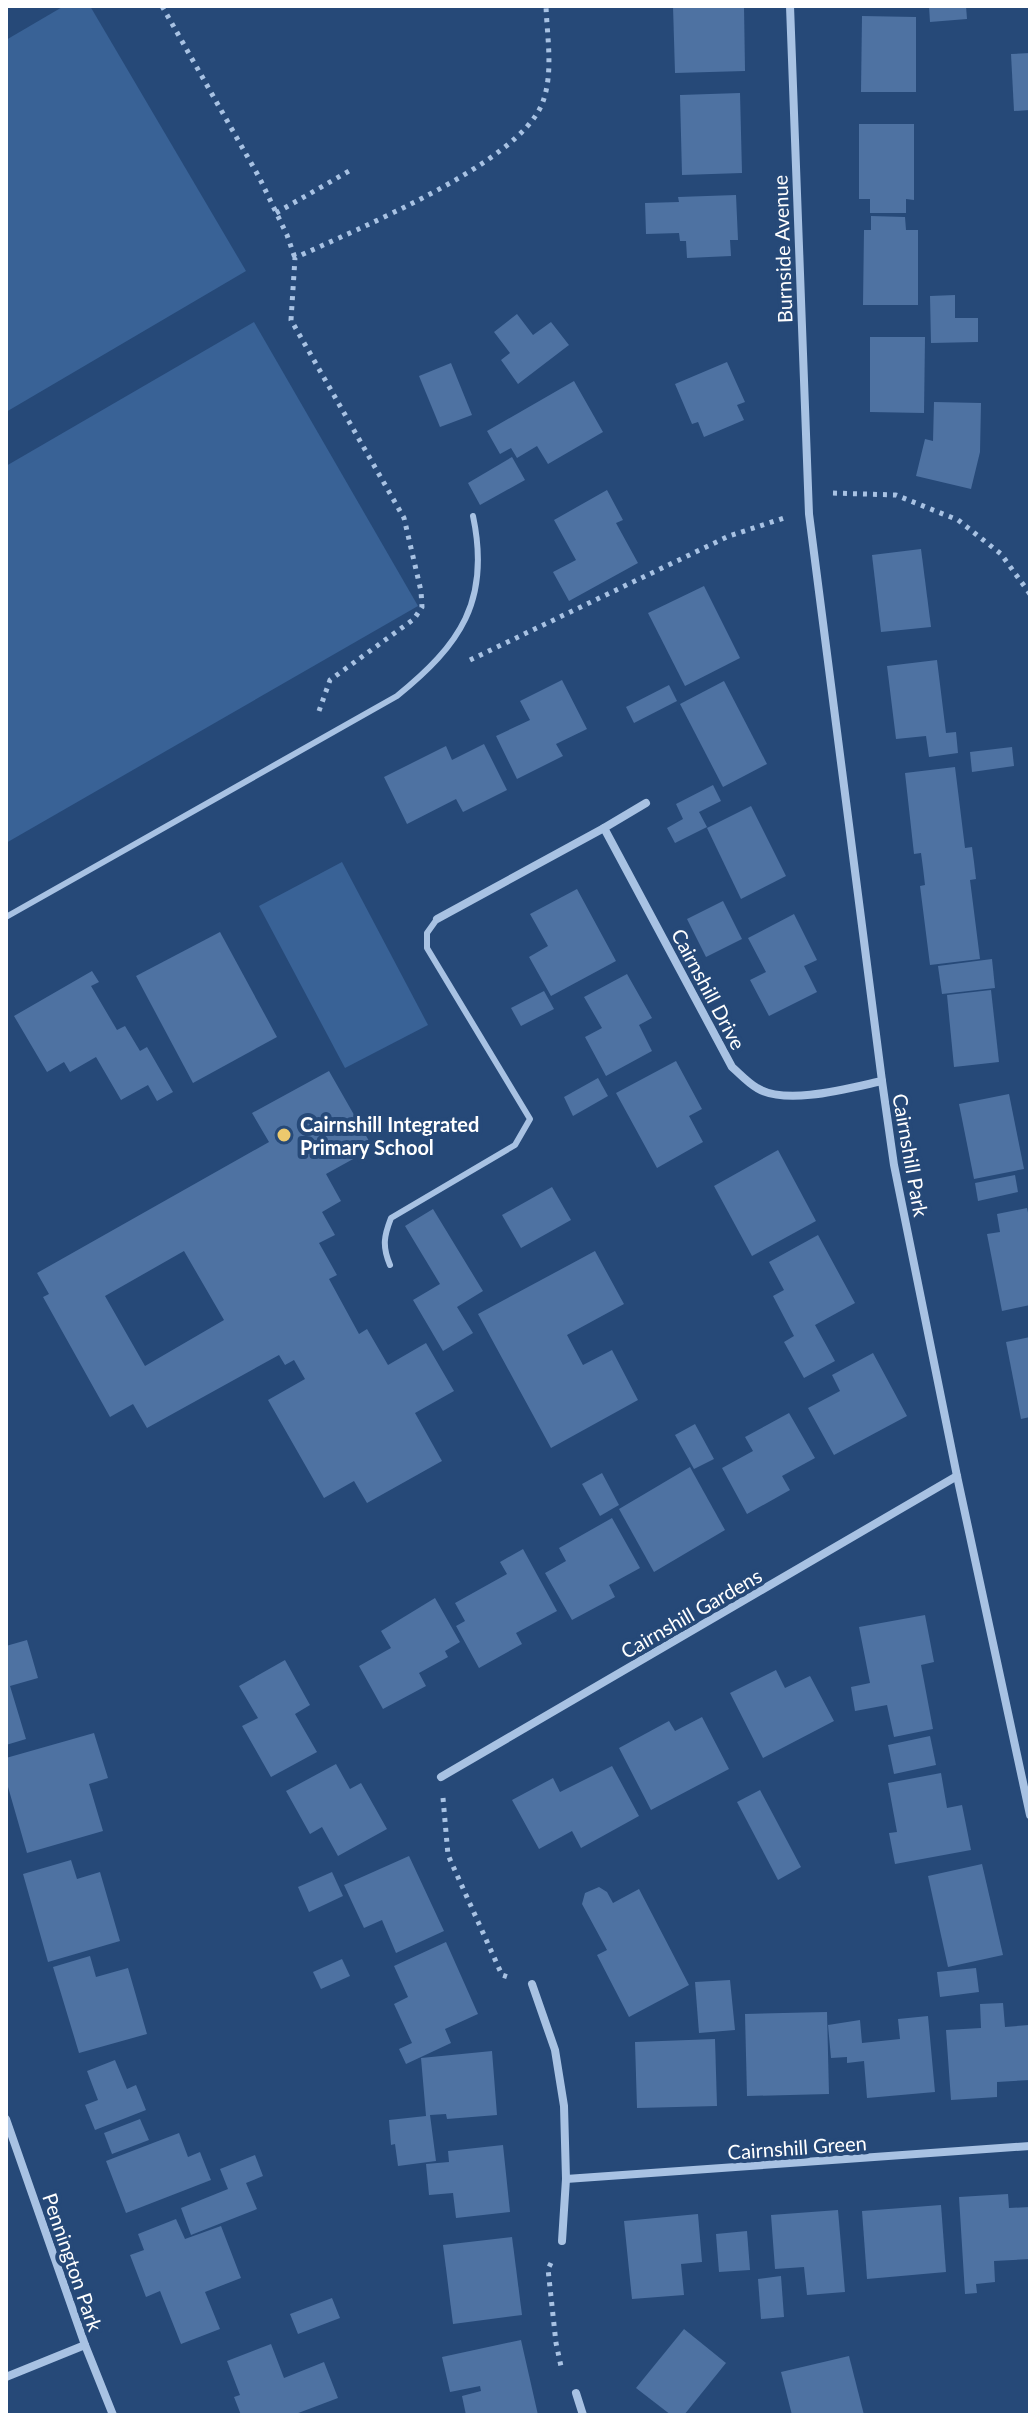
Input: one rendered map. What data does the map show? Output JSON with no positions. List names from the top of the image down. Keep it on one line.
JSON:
{"streets":{"street":["Burnside Avenue","Cairnshill Drive","Cairnshill Park","Cairnshill Gardens","Cairnshill Green","Pennington Park"]},"crossings":[["Burnside Avenue","Cairnshill Park"],["Cairnshill Drive","Cairnshill Park"],["Cairnshill Park","Cairnshill Gardens"]],"places":["Cairnshill Integrated Primary School"]}
